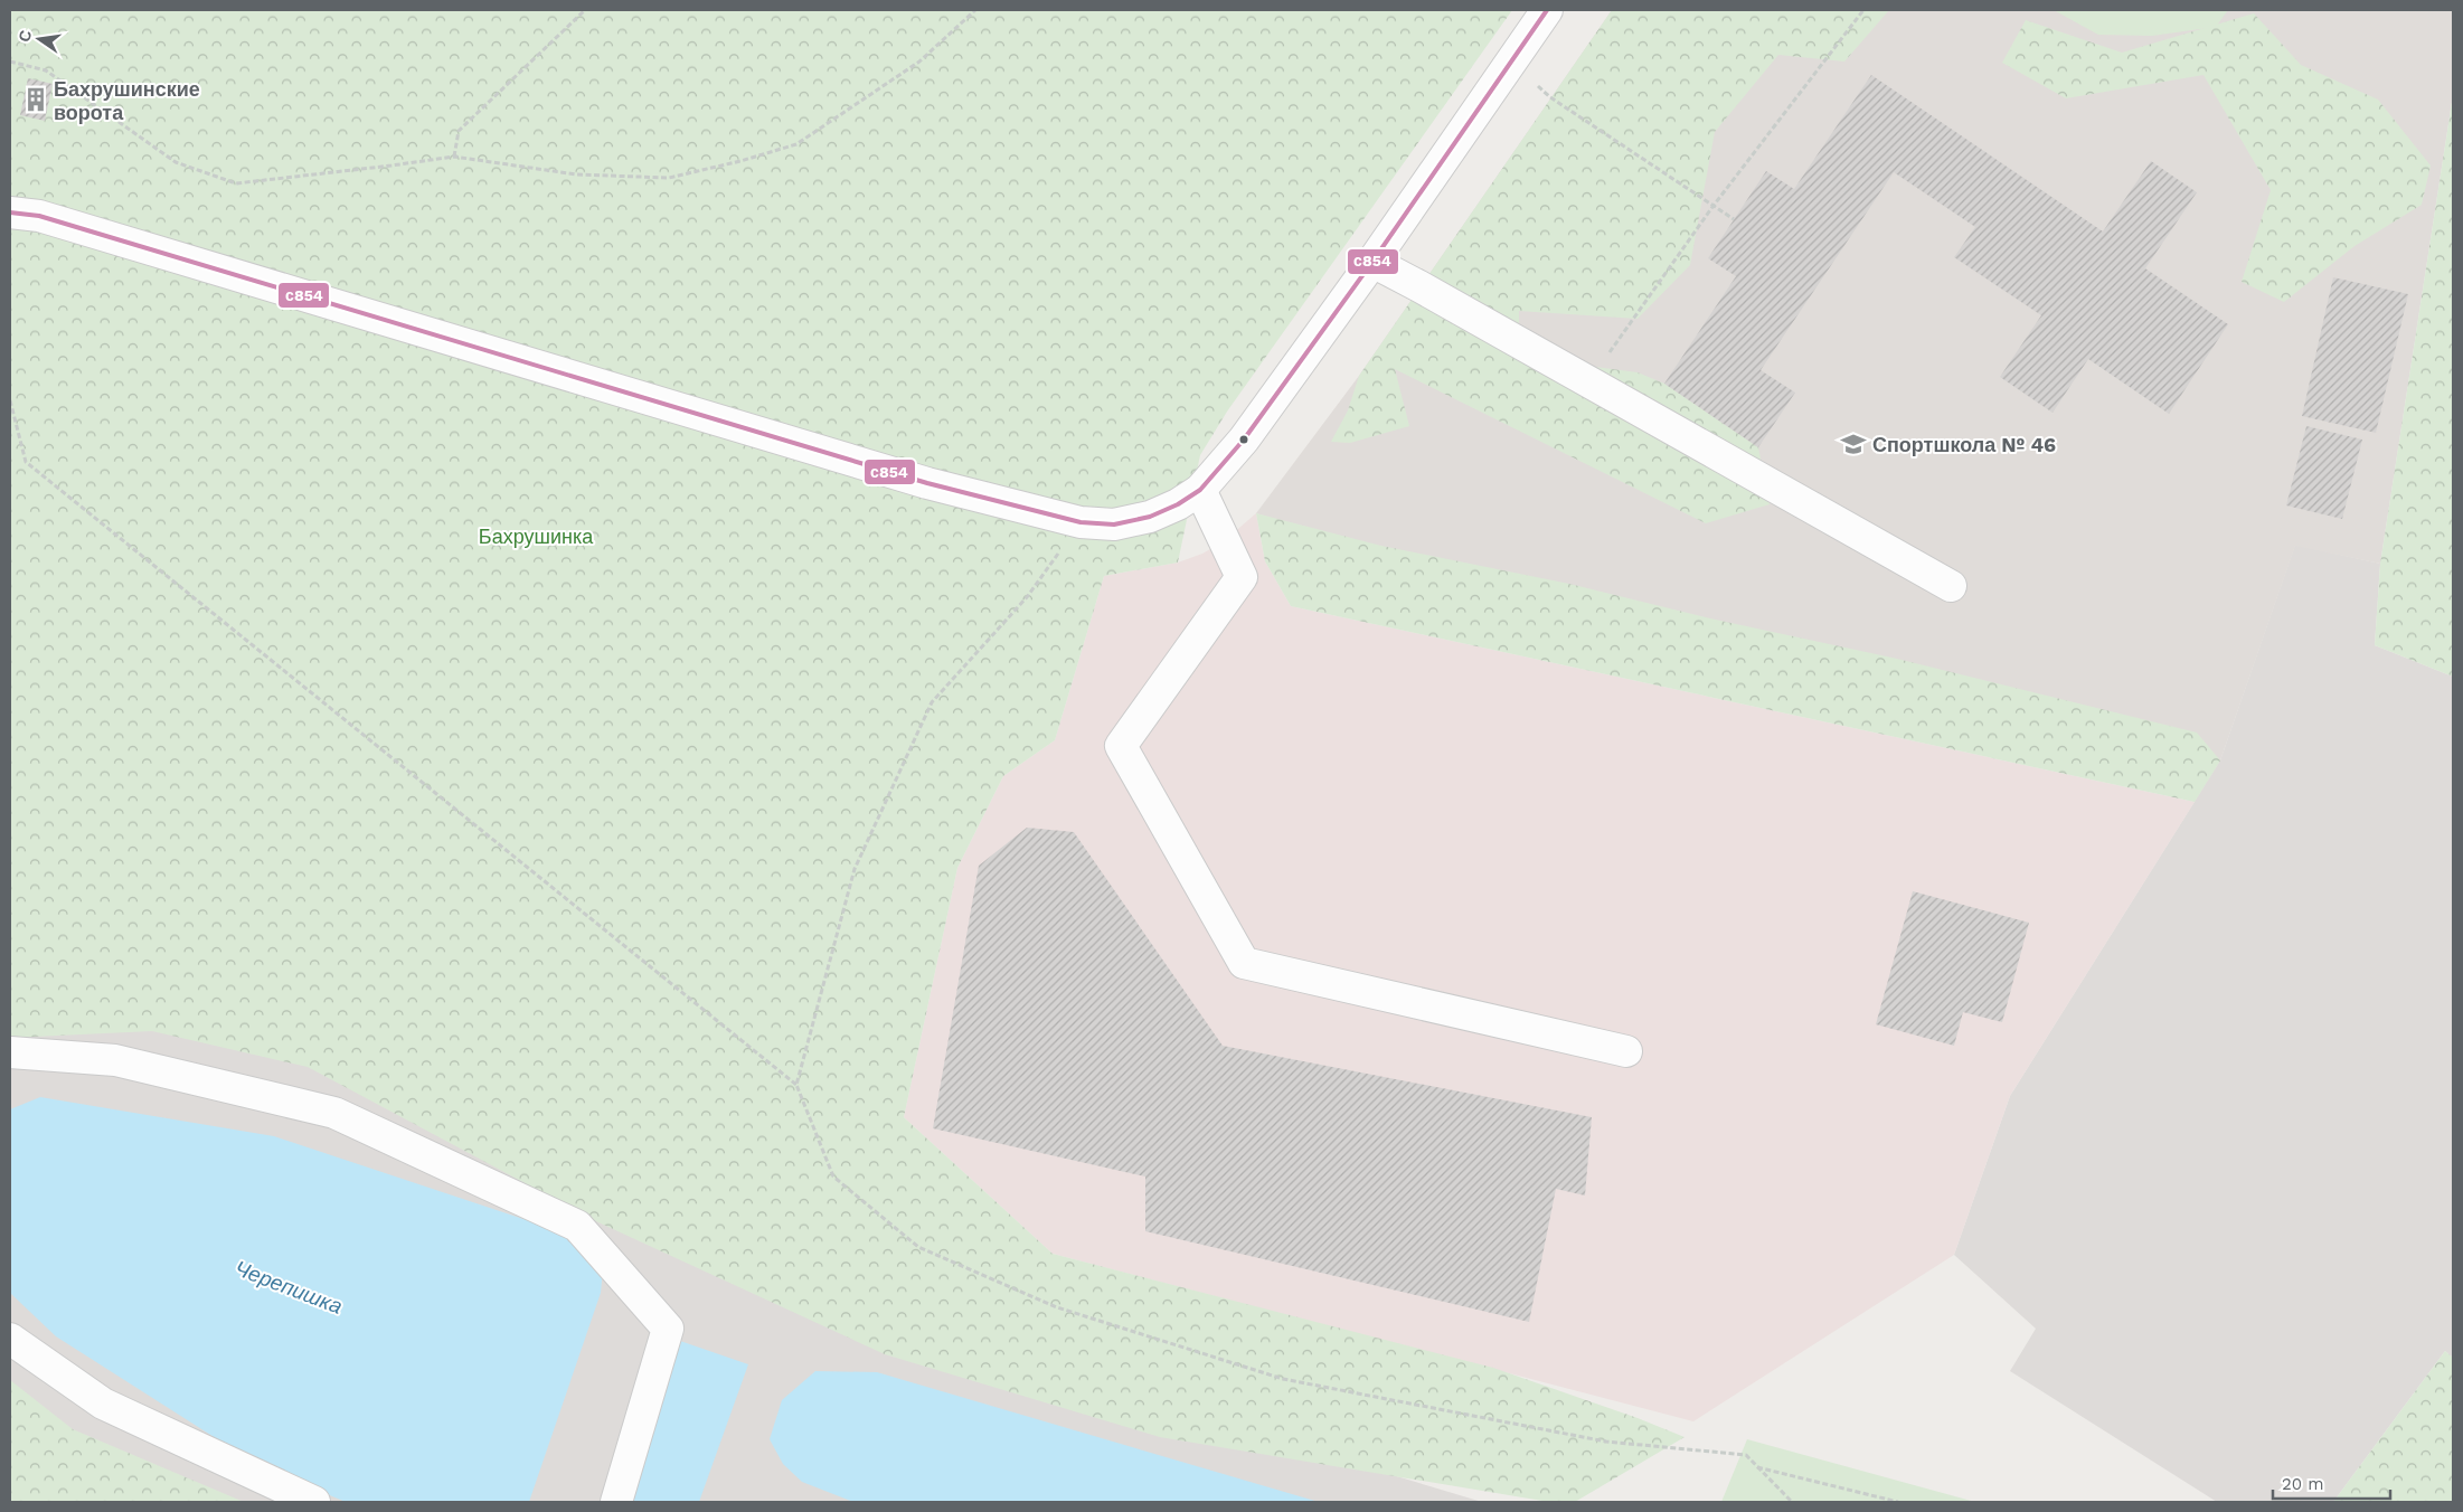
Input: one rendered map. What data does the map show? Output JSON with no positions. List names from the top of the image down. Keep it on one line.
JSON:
{"water":["Черепишка"],"parks":["Бахрушинка"],"places":{"building":["Бахрушинские ворота"],"school or university":["Спортшкола № 46"]},"lines":["transit line с854"],"scale_bar":"20 m","north":"left"}
